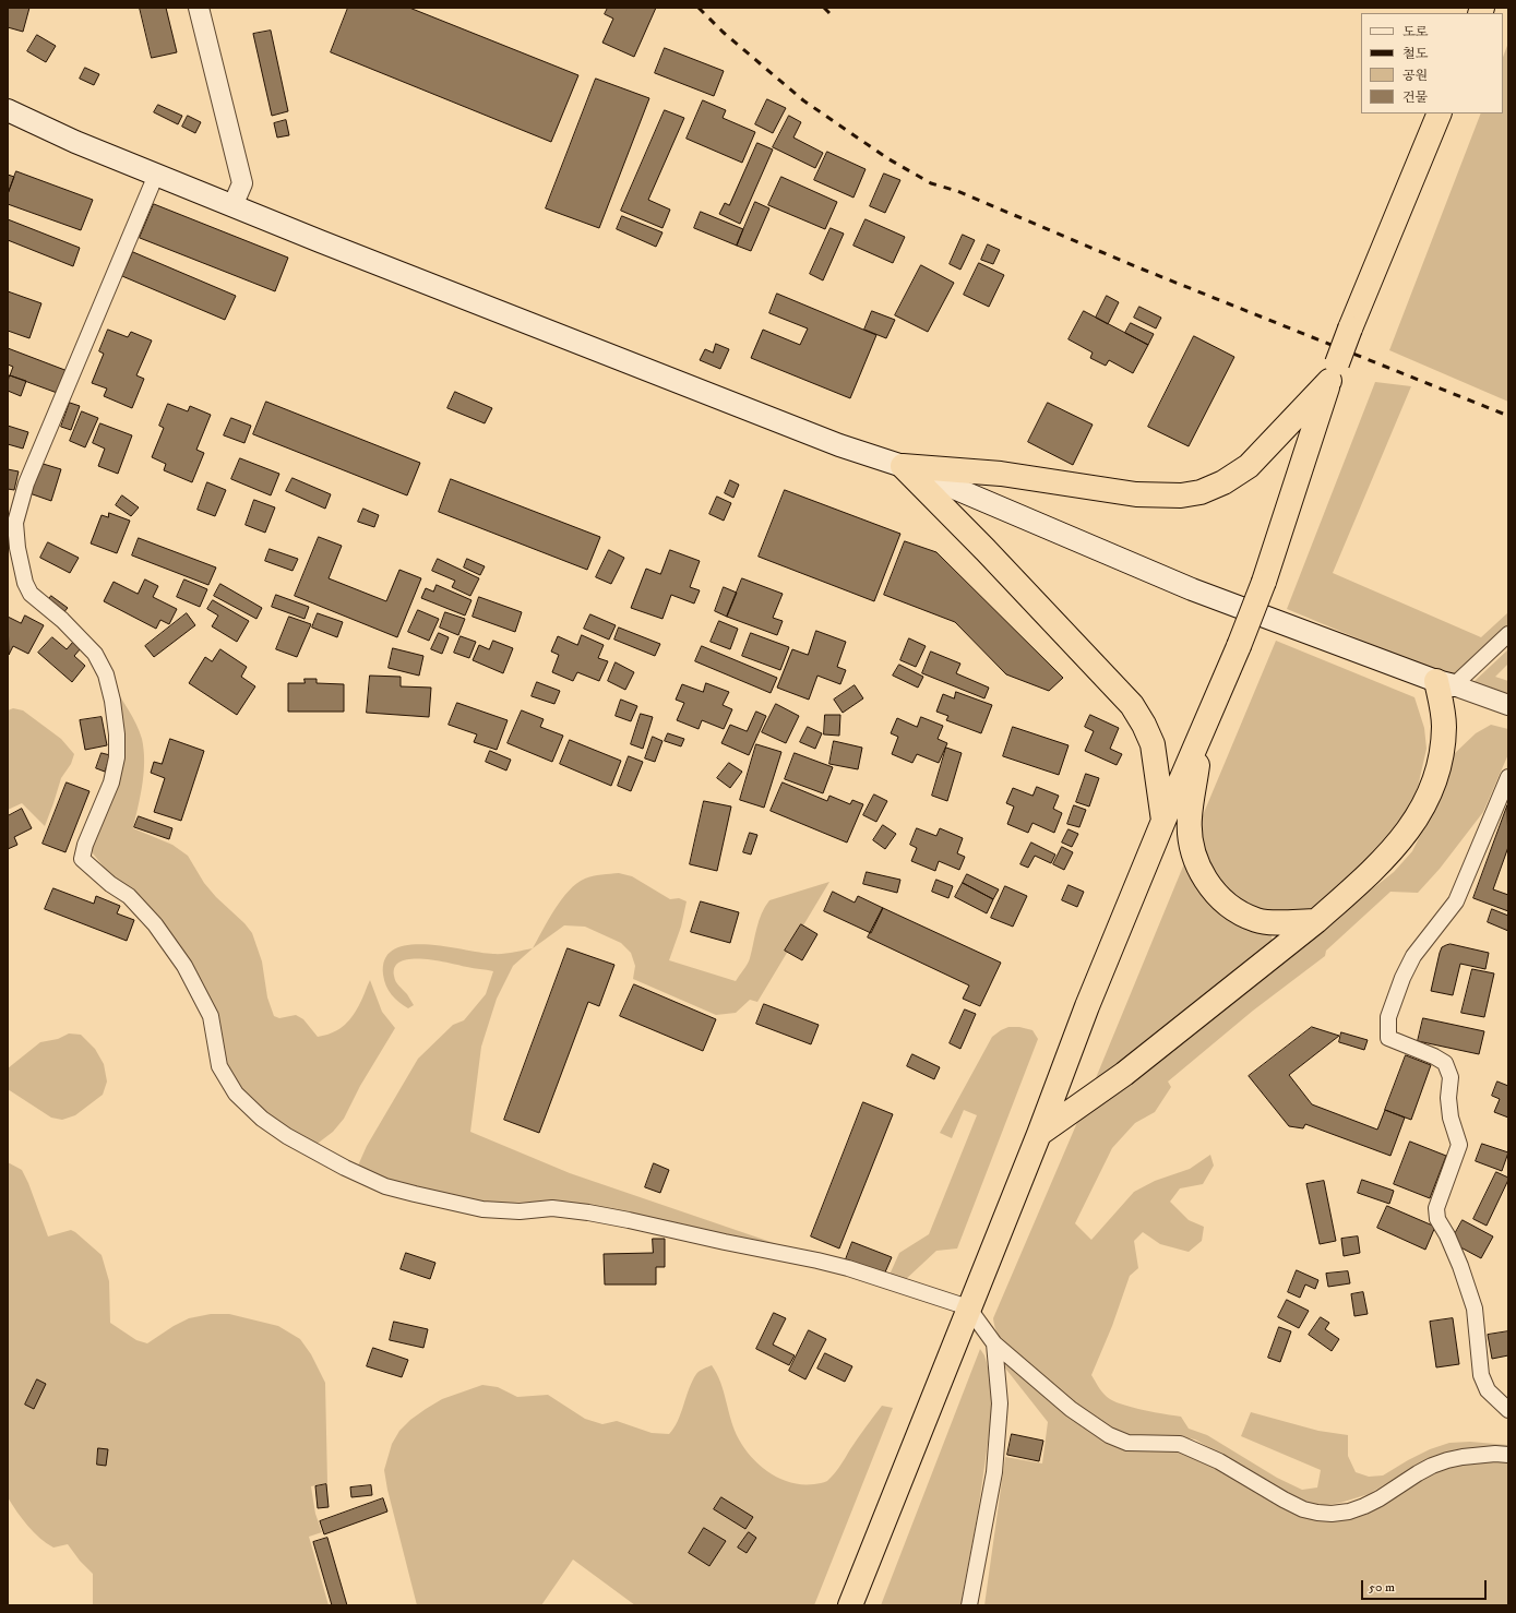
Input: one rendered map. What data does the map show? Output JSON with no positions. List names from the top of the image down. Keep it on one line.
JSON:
{"legend":["도로","철도","공원","건물"],"scale_bar":"50 m"}
